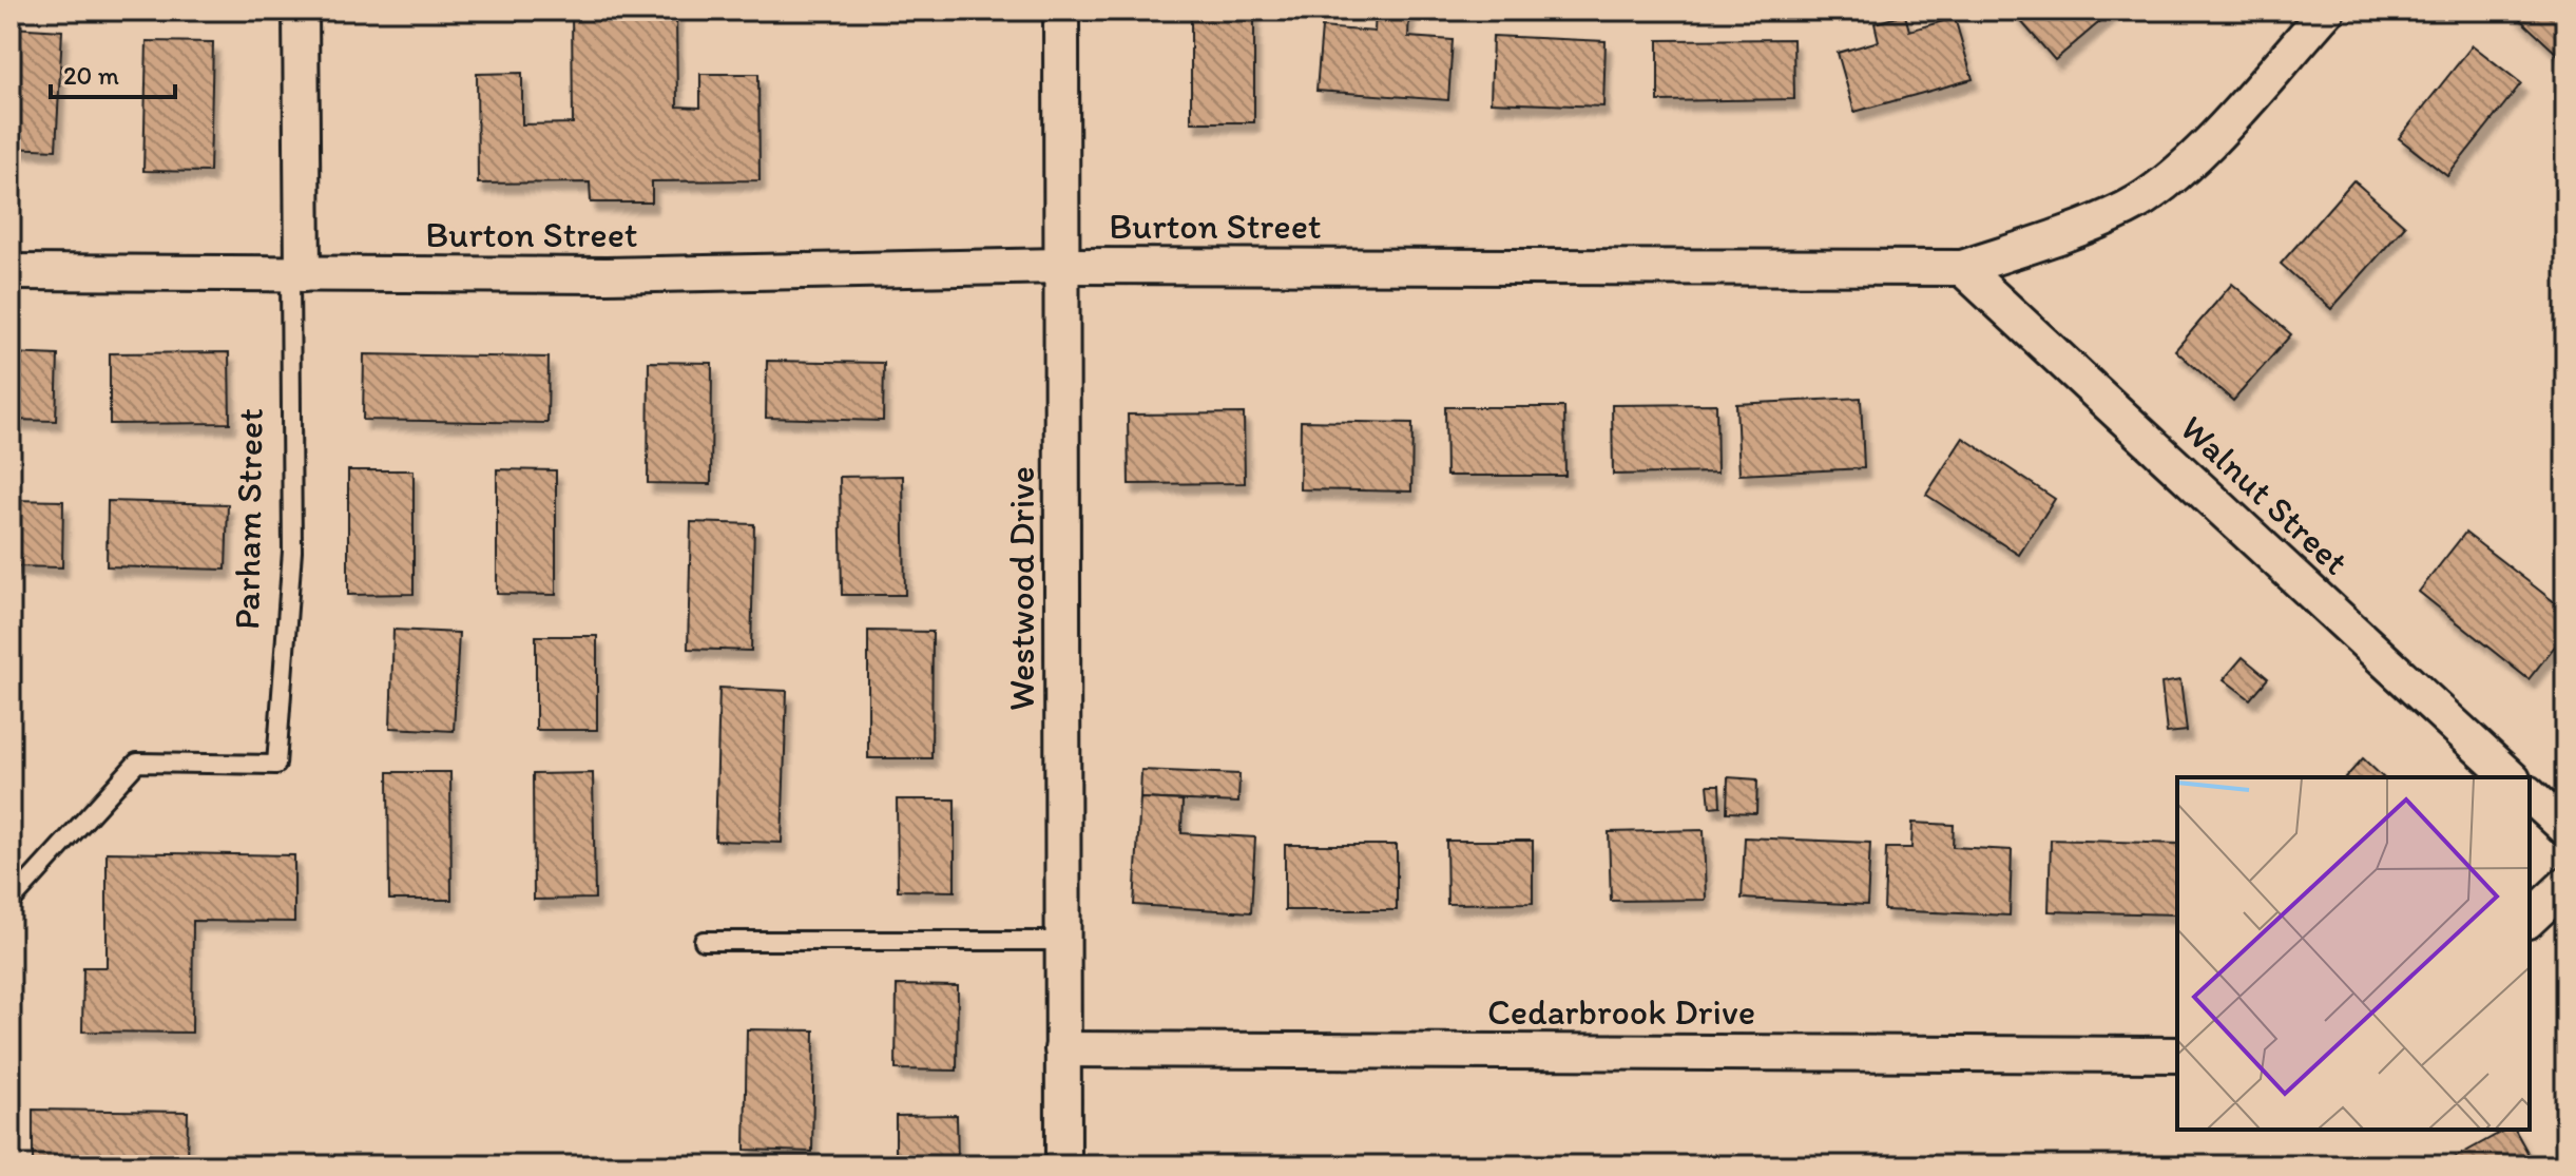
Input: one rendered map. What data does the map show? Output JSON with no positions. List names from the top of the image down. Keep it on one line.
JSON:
{"streets":{"street":["Burton Street","Walnut Street","Parham Street","Westwood Drive","Cedarbrook Drive"]},"crossings":[["Burton Street","Walnut Street"],["Burton Street","Parham Street"],["Burton Street","Westwood Drive"],["Westwood Drive","Cedarbrook Drive"]],"scale_bar":"20 m"}
